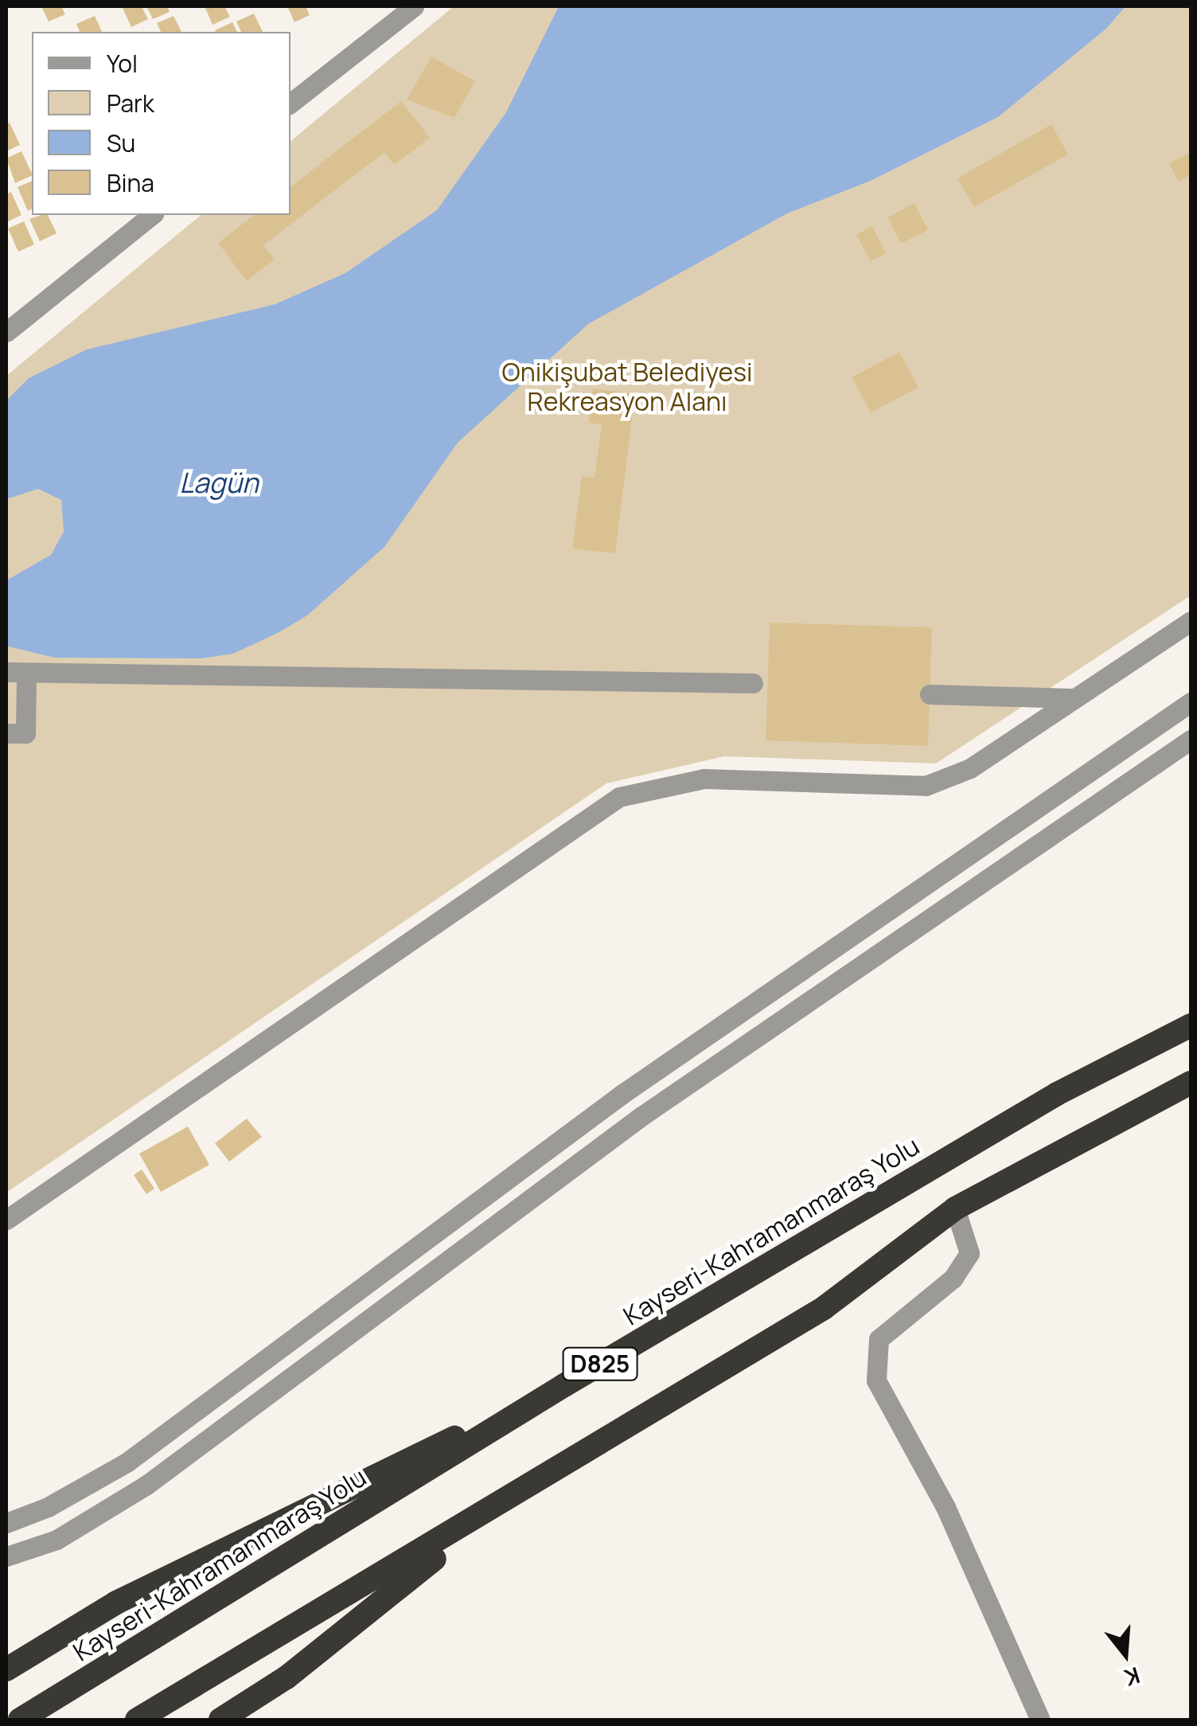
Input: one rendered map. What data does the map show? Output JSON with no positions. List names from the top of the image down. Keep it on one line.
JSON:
{"streets":{"highway":["Kayseri-Kahramanmaraş Yolu","D825"]},"water":["Lagün"],"parks":["Onikişubat Belediyesi Rekreasyon Alanı"],"legend":["Yol","Park","Su","Bina"],"north":"bottom"}
